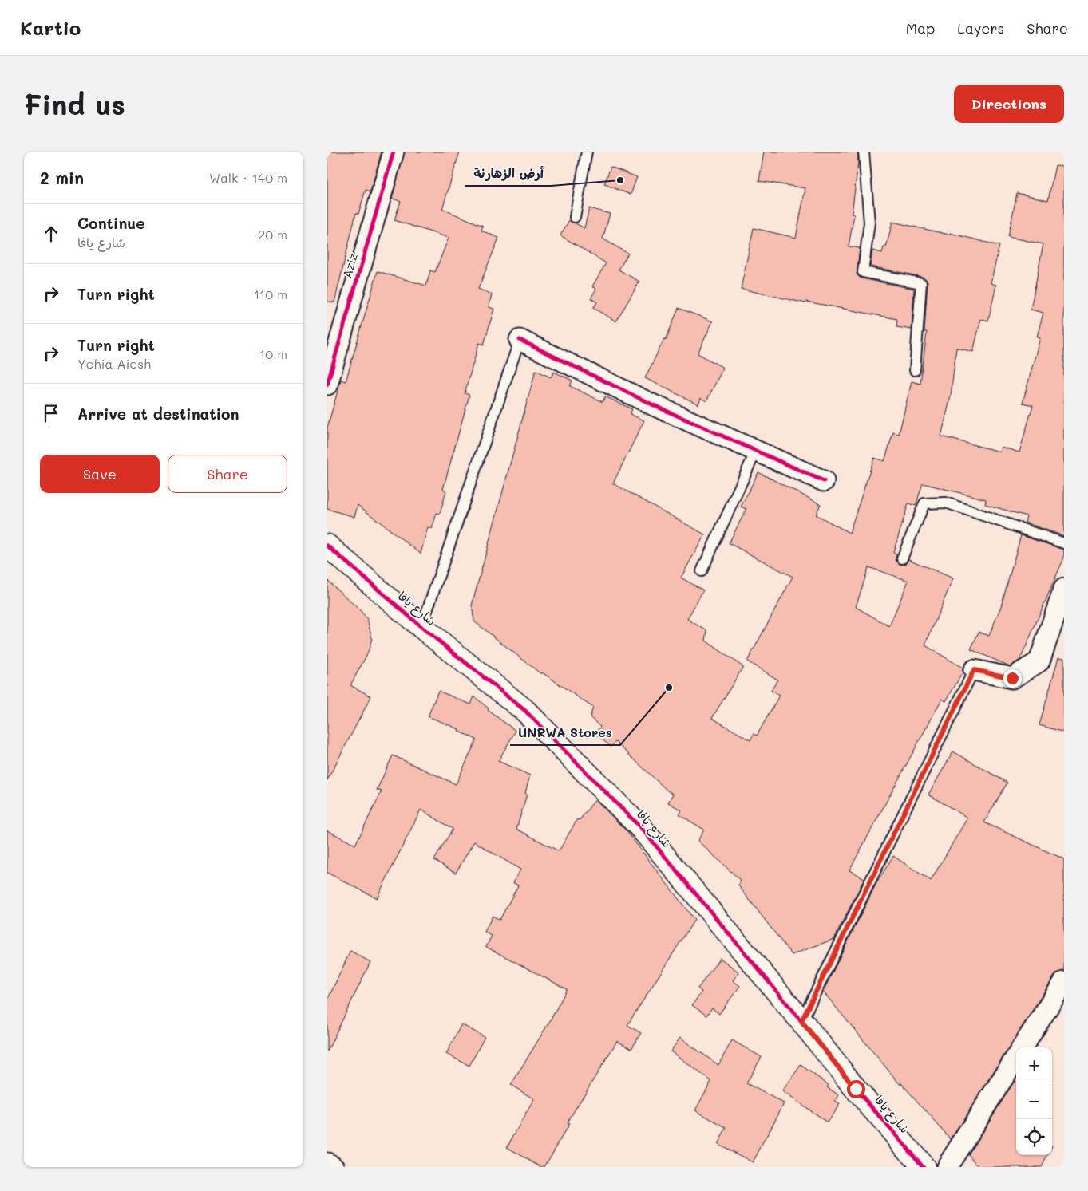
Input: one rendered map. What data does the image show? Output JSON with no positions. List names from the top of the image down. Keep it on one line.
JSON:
{"streets":{"street":["Aziz","شارع يافا"]},"places":["أرض الزهارنة","UNRWA Stores"],"page":{"header":"Kartio","nav":["Map","Layers","Share"],"buttons":["Directions",["Save","Share"]],"title":"Find us","heading":["2 min","Walk · 140 m"],"list":[["Continue","شارع يافا","20 m"],["Turn right","110 m"],["Turn right","Yehia Aiesh","10 m"],"Arrive at destination"],"map_buttons":["+","−"]}}
